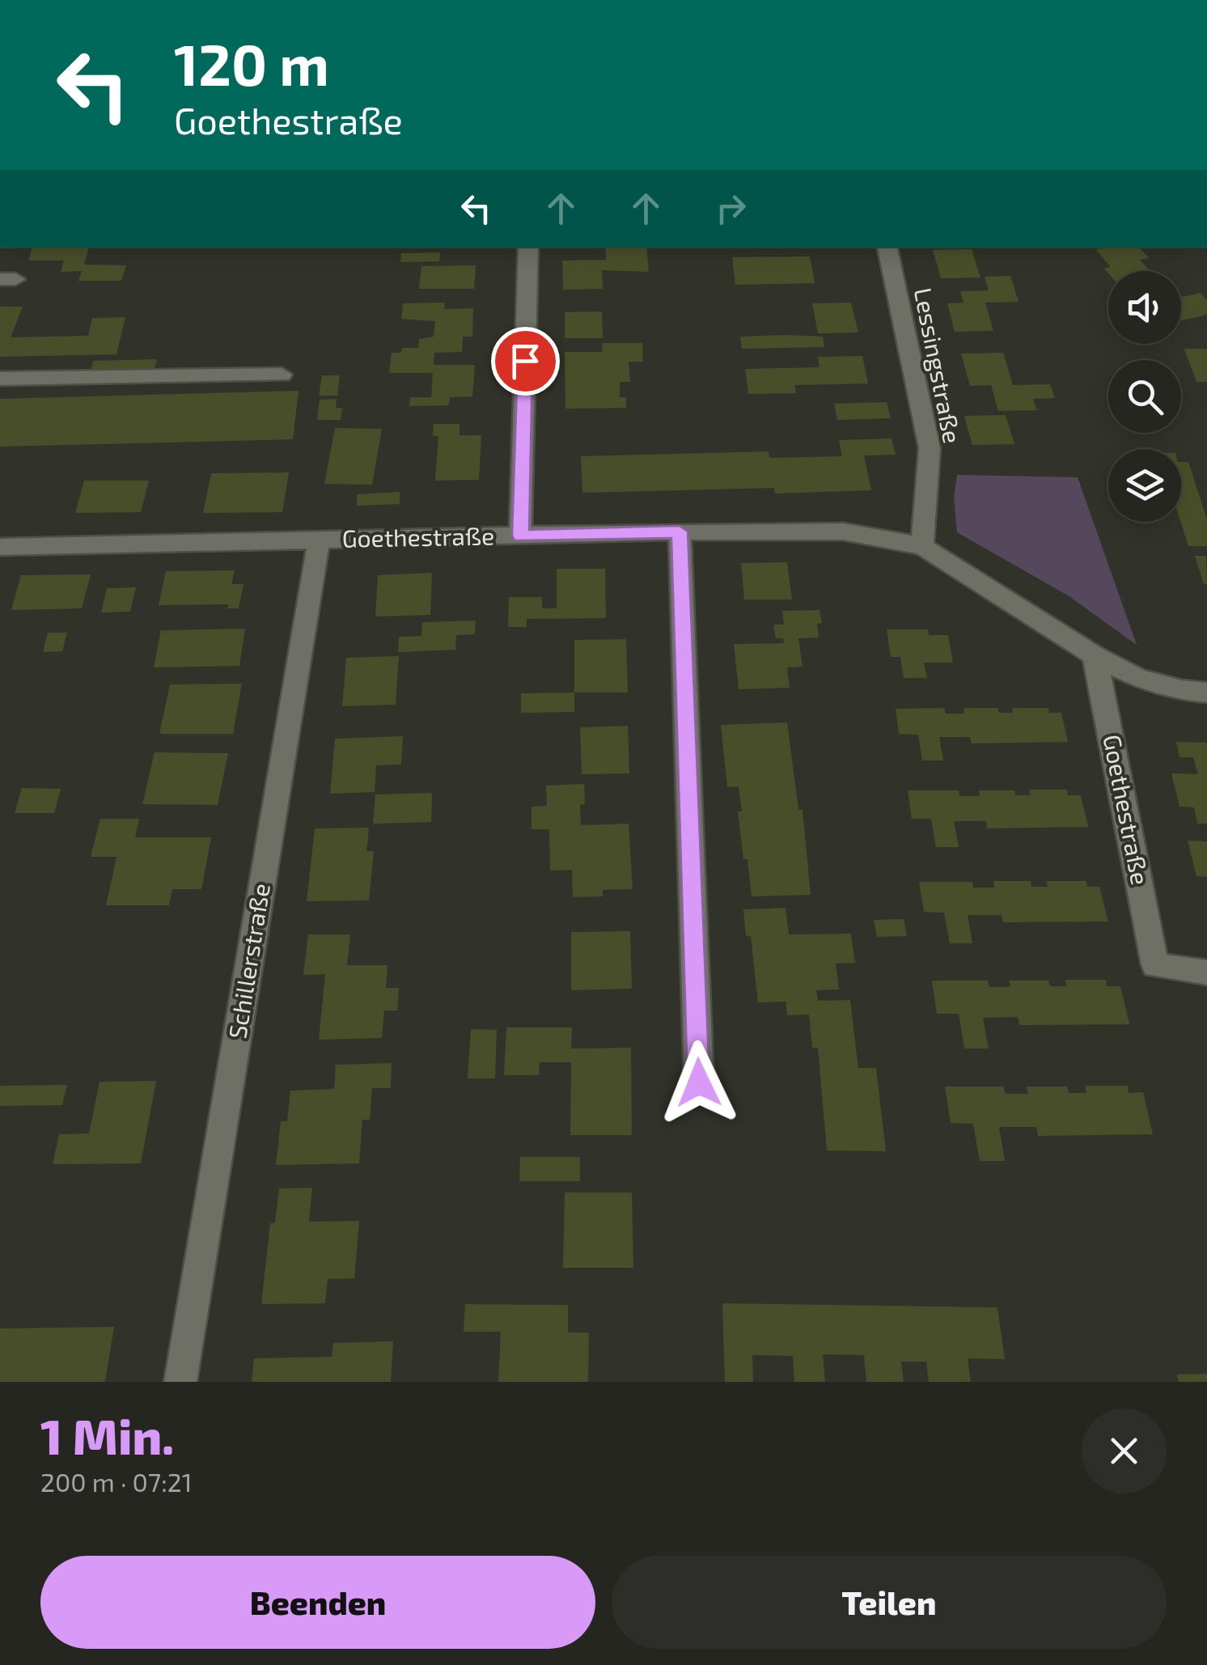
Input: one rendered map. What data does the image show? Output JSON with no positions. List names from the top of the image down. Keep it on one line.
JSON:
{"streets":{"street":["Lessingstraße","Goethestraße","Schillerstraße"]},"crossings":[["Lessingstraße","Goethestraße"],["Goethestraße","Schillerstraße"]],"page":{"turn":["120 m","Goethestraße"],"heading":["1 Min.","200 m · 07:21"],"buttons":["Beenden","Teilen"]}}
